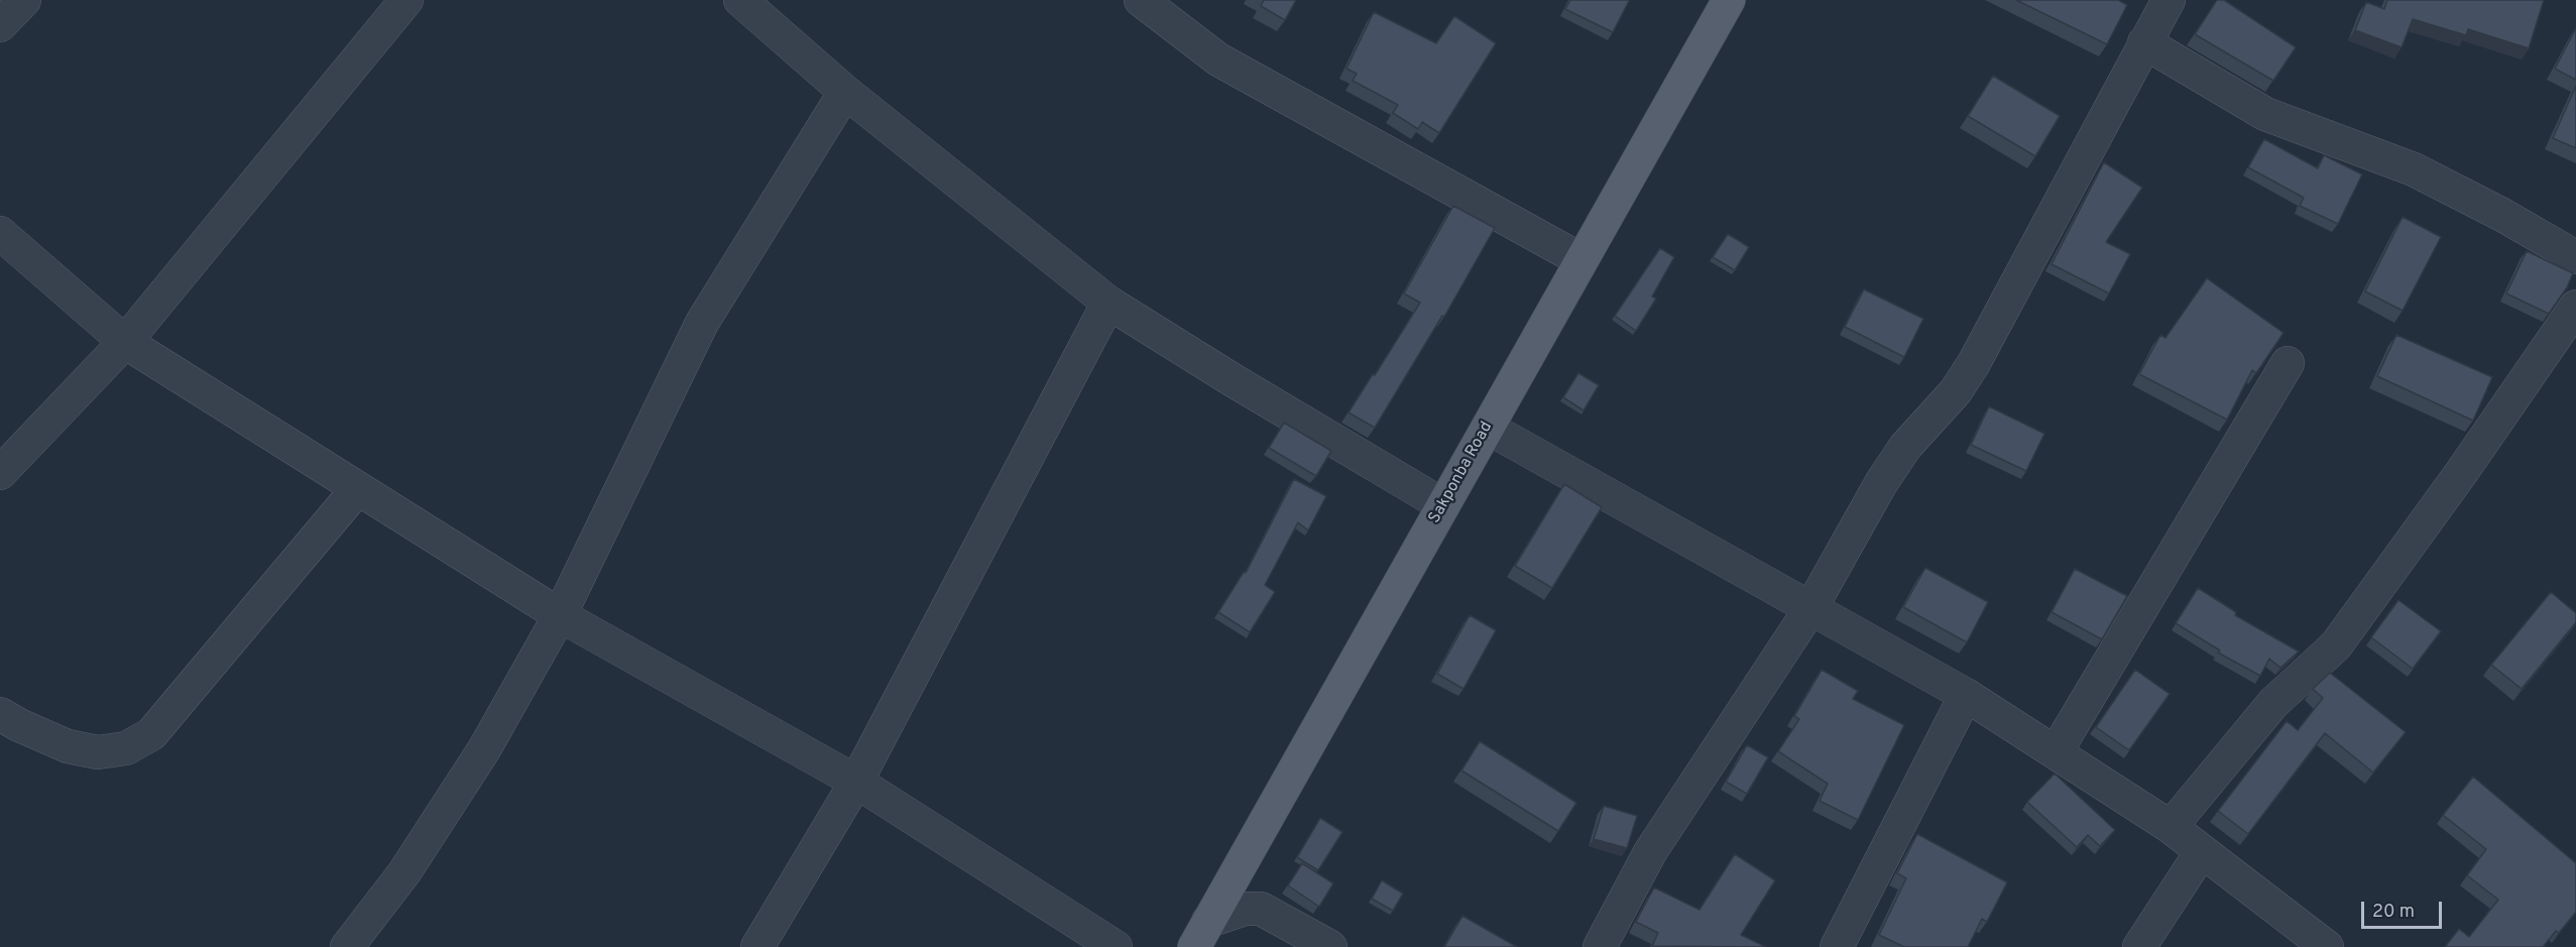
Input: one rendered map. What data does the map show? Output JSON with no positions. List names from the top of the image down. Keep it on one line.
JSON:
{"streets":{"main road":["Sakponba Road"]},"scale_bar":"20 m"}
